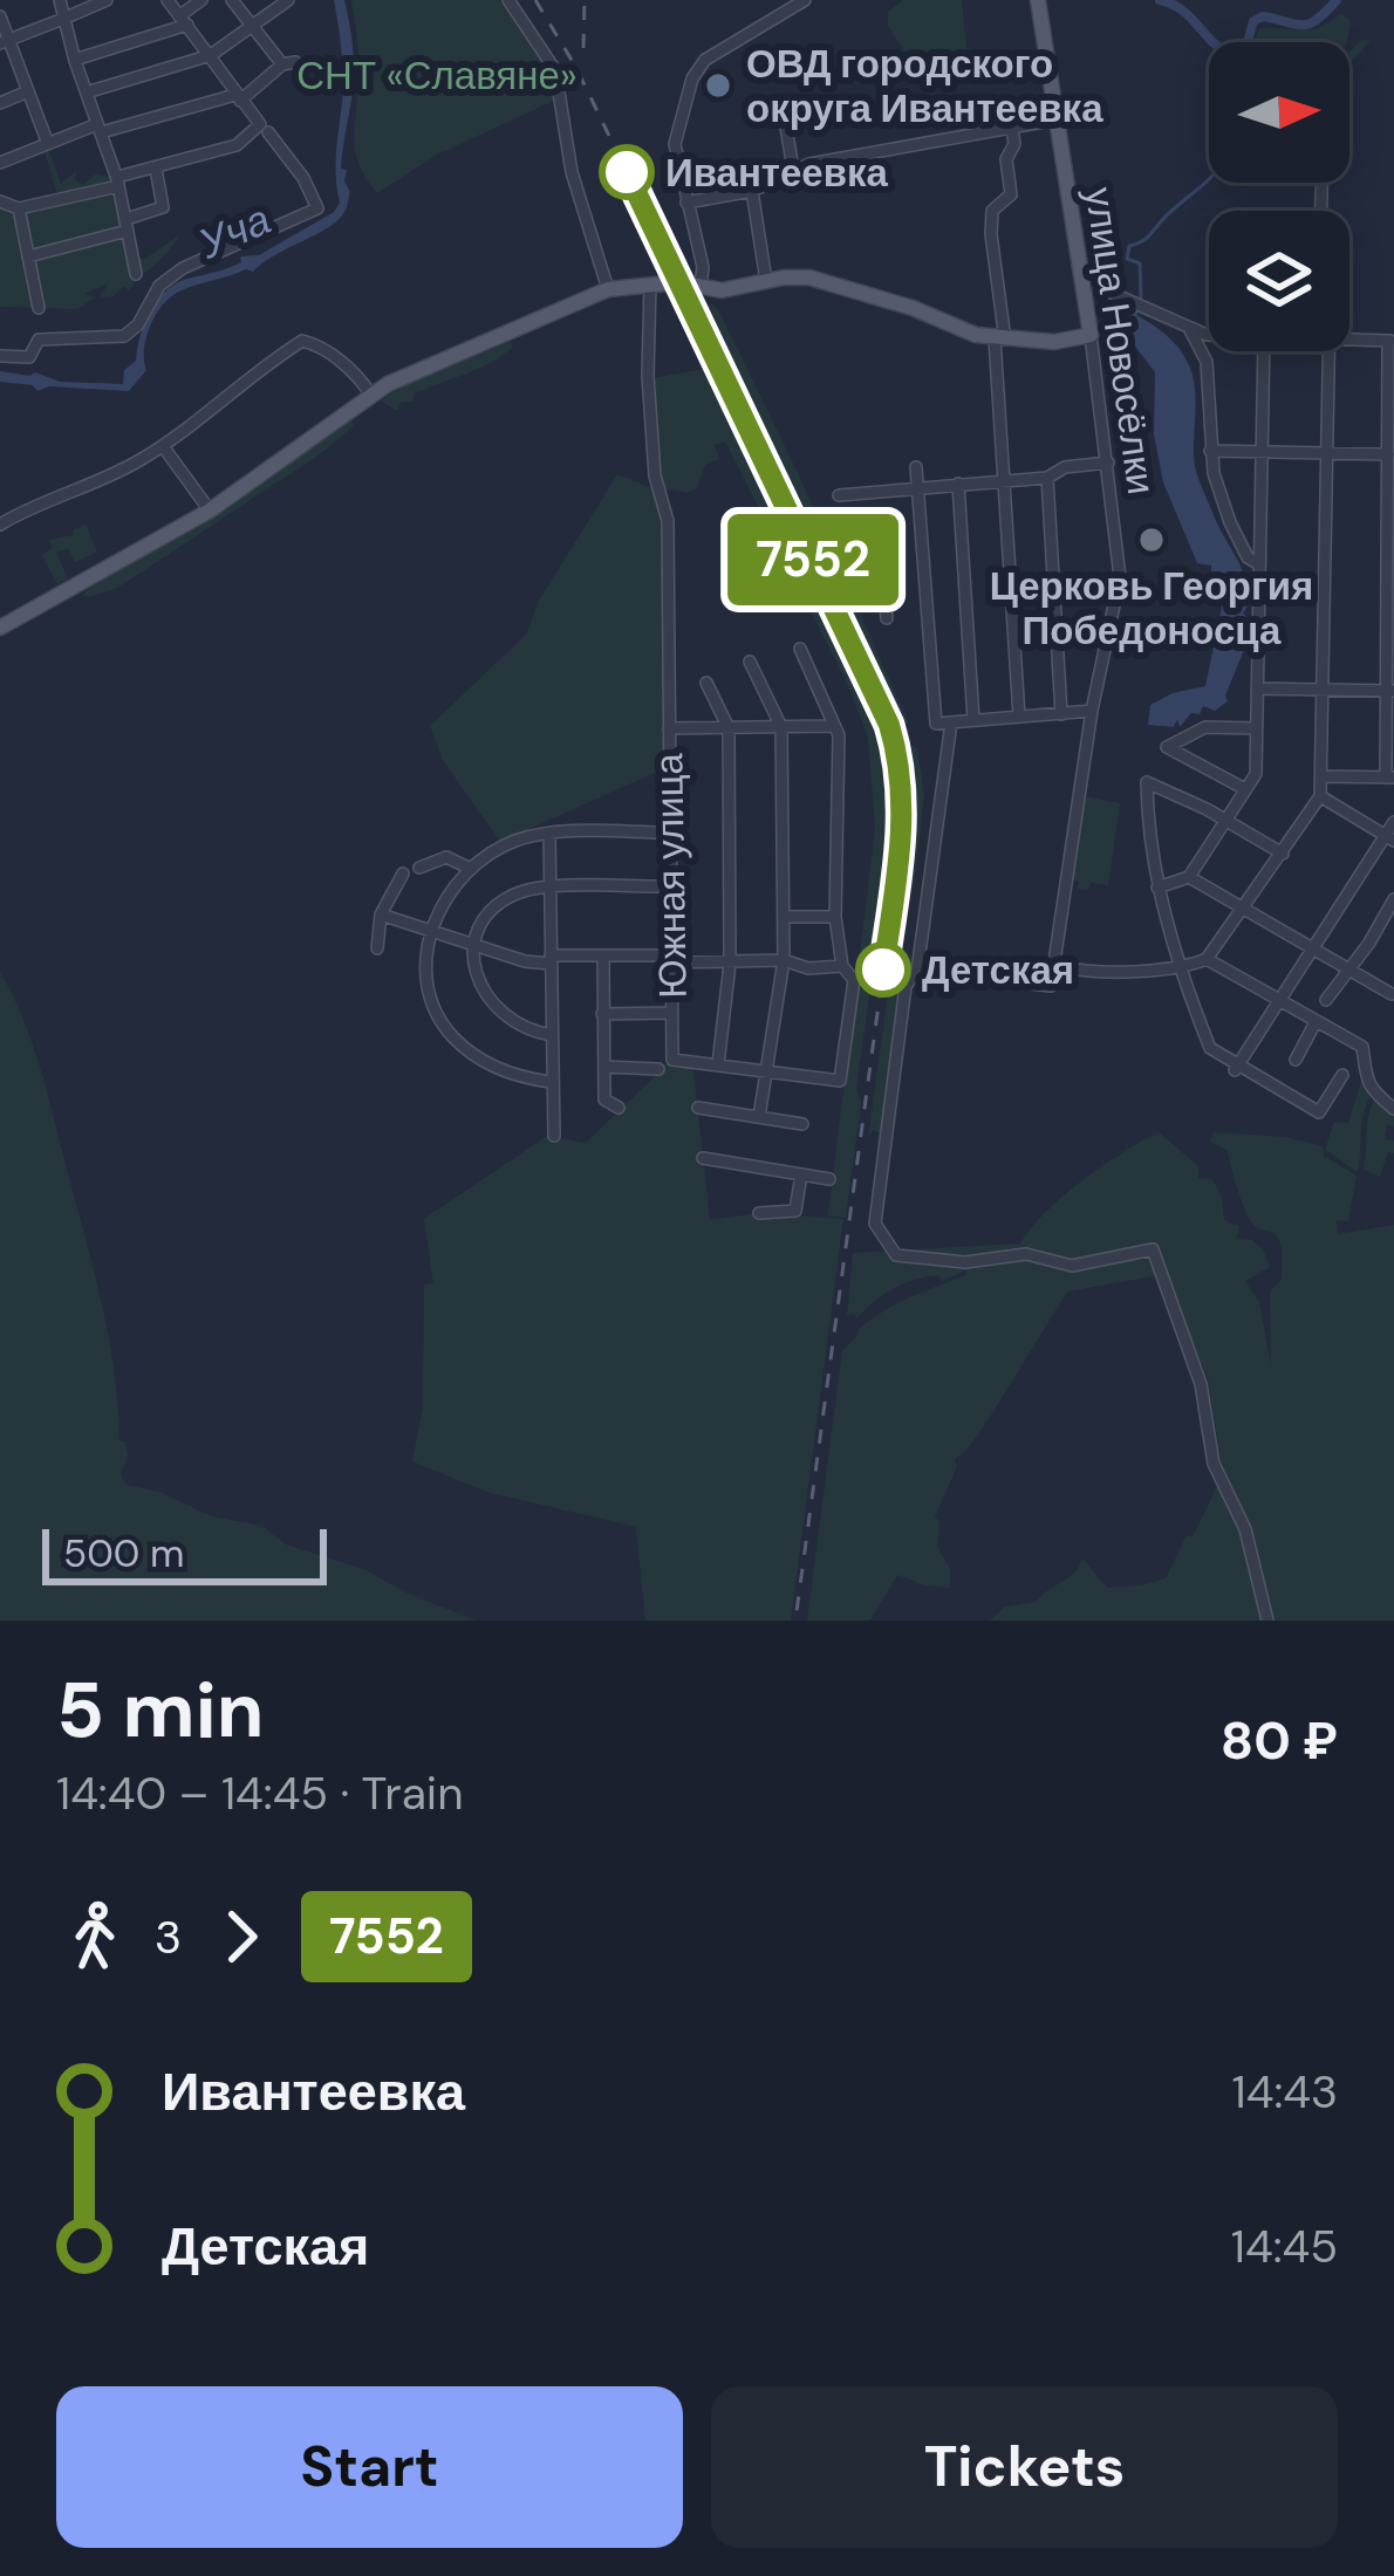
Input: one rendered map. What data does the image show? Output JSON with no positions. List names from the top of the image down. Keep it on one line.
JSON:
{"streets":{"main road":["улица Новосёлки"],"street":["Южная улица"]},"water":["Уча"],"parks":["СНТ «Славяне»"],"places":["ОВД городского округа Ивантеевка","Ивантеевка","Церковь Георгия Победоносца","Детская"],"scale_bar":"500 m","north":"right","page":{"on_map":"7552","scale":"500 m","heading":["5 min","14:40 – 14:45 · Train","80 ₽"],"legs":["3","7552"],"list":[{"name":"Ивантеевка","value":"14:43"},{"name":"Детская","value":"14:45"}],"buttons":["Start","Tickets"]}}
